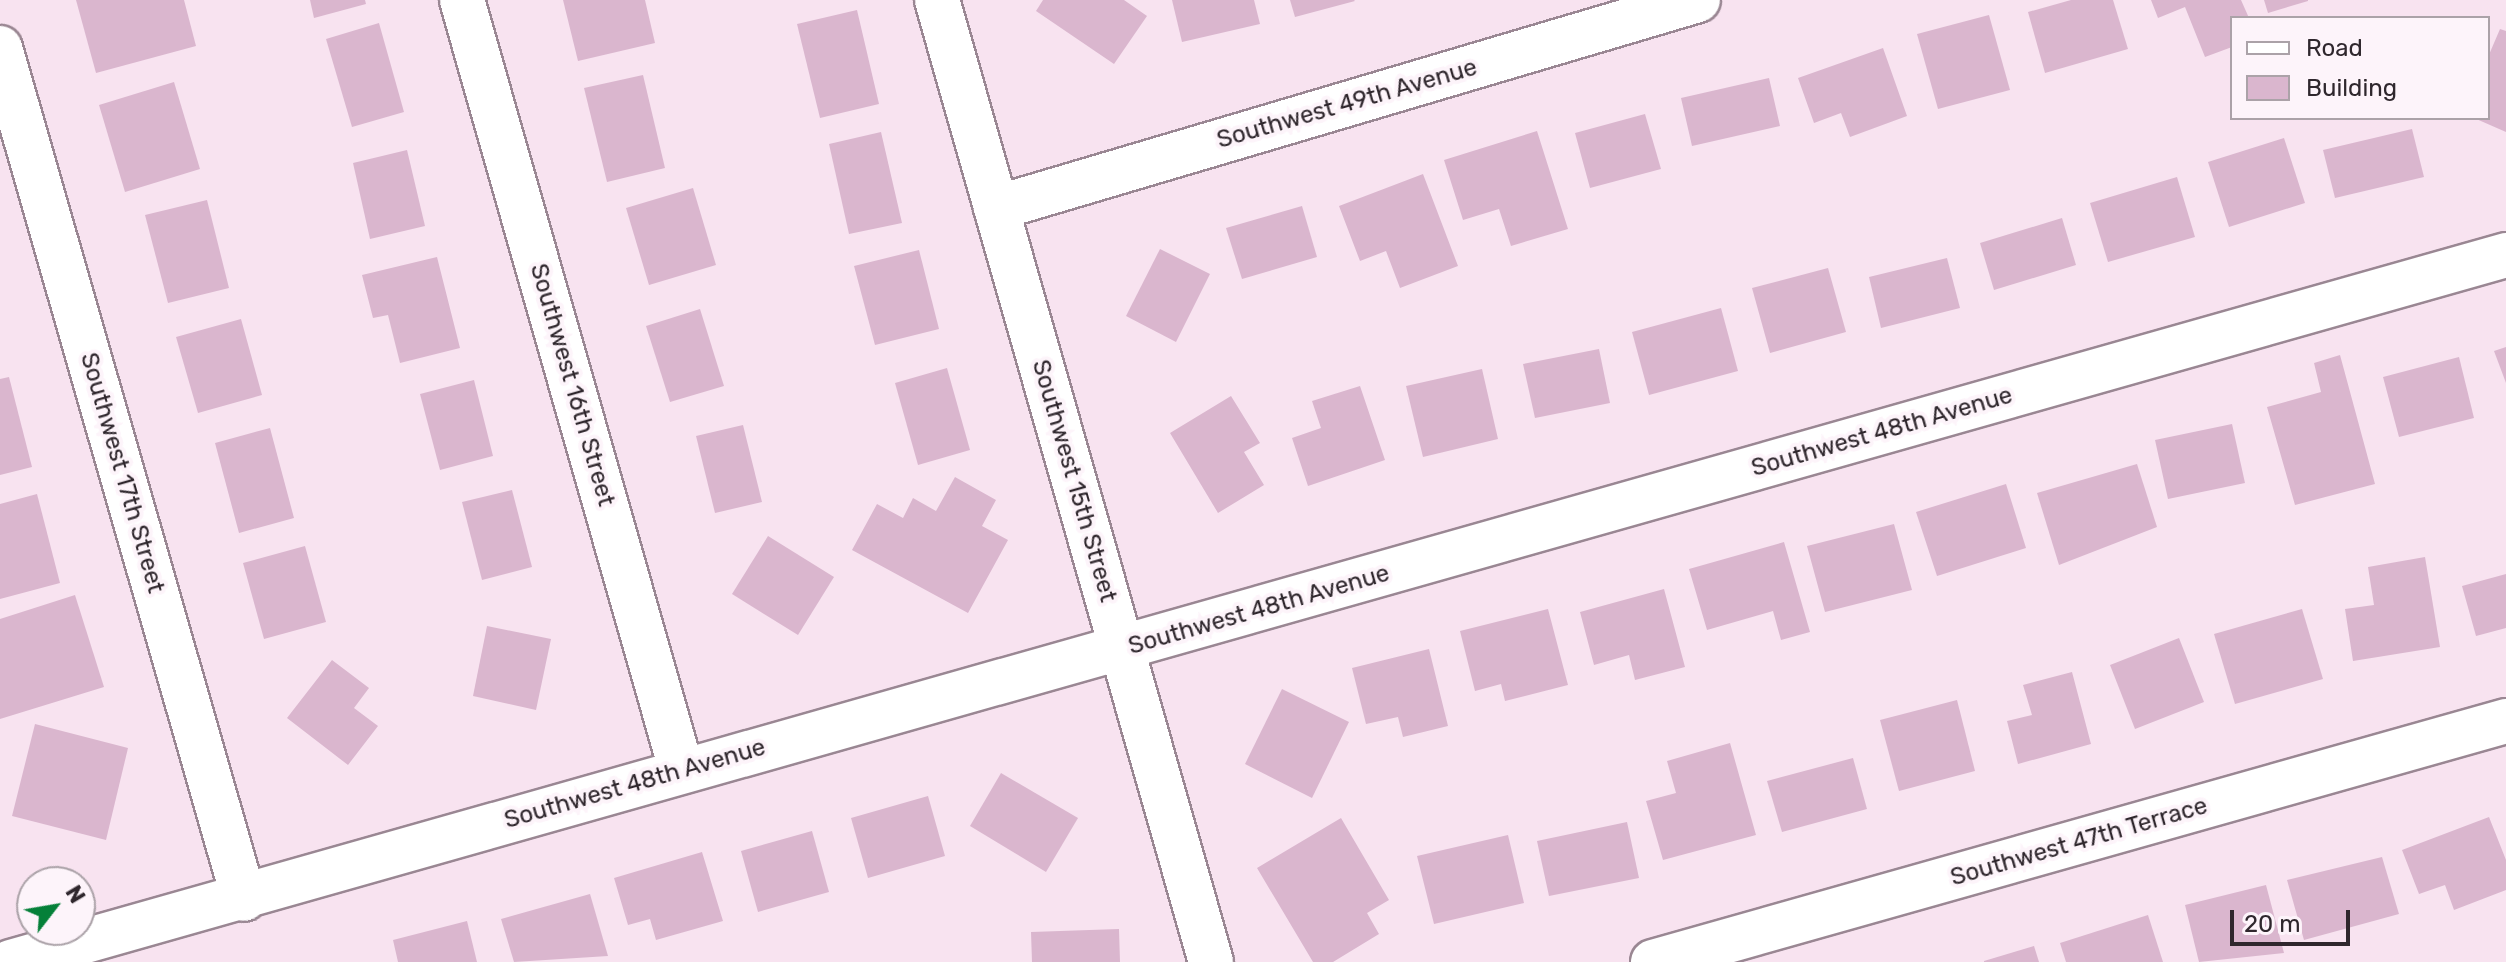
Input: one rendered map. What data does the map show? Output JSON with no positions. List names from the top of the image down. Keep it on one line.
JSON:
{"streets":{"street":["Southwest 49th Avenue","Southwest 16th Street","Southwest 48th Avenue","Southwest 17th Street","Southwest 15th Street","Southwest 47th Terrace"]},"crossings":[["Southwest 49th Avenue","Southwest 15th Street"],["Southwest 16th Street","Southwest 48th Avenue"],["Southwest 48th Avenue","Southwest 17th Street"],["Southwest 48th Avenue","Southwest 15th Street"]],"legend":["Road","Building"],"scale_bar":"20 m","north":"top right"}
